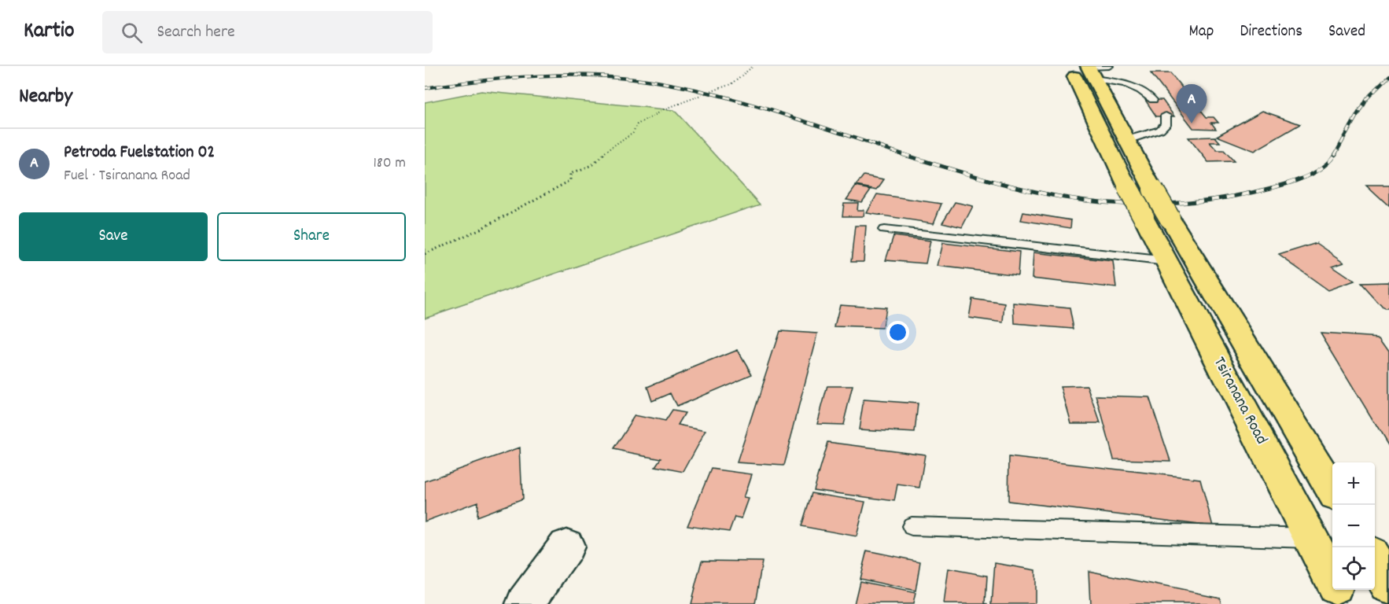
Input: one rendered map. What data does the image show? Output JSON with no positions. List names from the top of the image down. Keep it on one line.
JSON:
{"streets":{"highway":["Tsiranana Road"]},"page":{"header":"Kartio","search":"Search here","nav":["Map","Directions","Saved"],"heading":"Nearby","pins":"A","list":[{"mark":"A","name":"Petroda Fuelstation 02","note":"Fuel · Tsiranana Road","value":"180 m"}],"buttons":["Save","Share"],"map_buttons":["+","−"]}}
